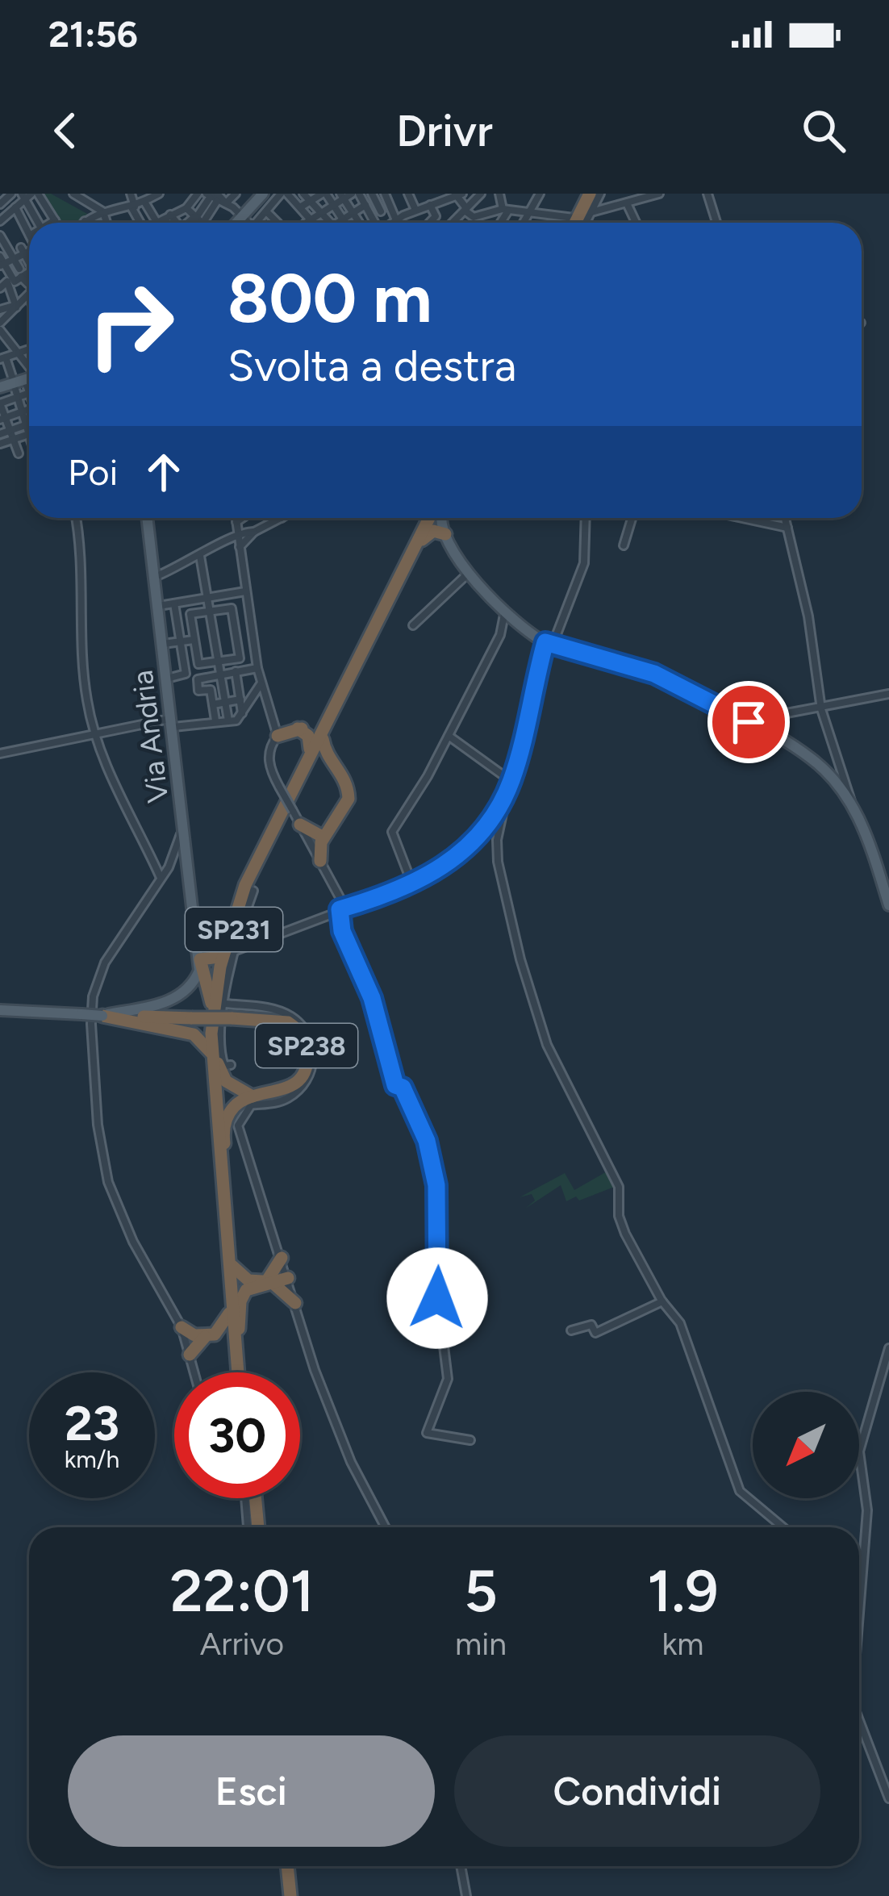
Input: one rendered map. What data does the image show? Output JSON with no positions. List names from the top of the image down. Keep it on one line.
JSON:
{"streets":{"highway":["SP231","SP238"],"main road":["Via Andria"]},"north":"bottom left","page":{"status":"21:56","header":"Drivr","turn":["800 m","Svolta a destra"],"then":"Poi","speed":"23 km/h","limit":"30","eta":["22:01","Arrivo","5","min","1.9","km"],"buttons":["Esci","Condividi"]}}
